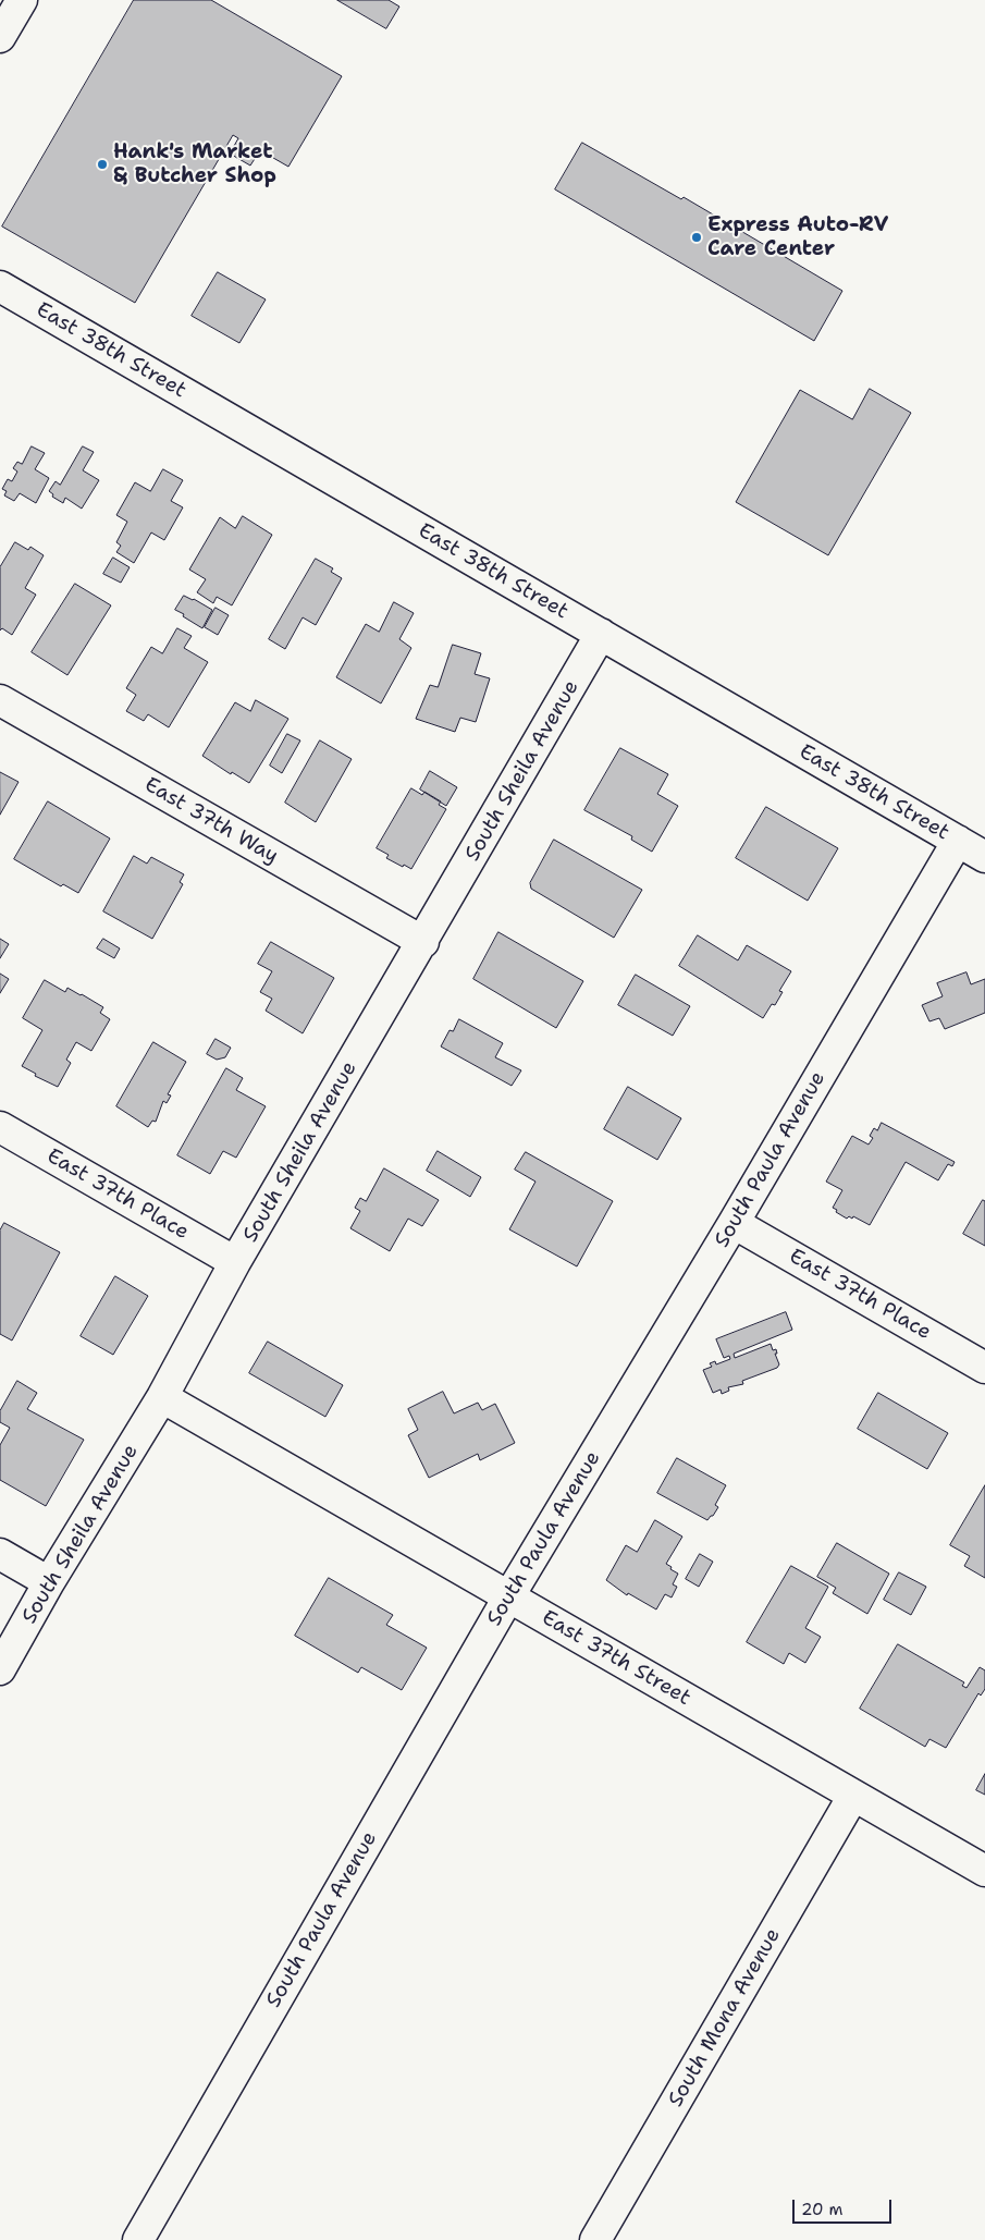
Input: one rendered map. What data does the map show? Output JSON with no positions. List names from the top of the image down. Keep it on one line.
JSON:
{"streets":{"street":["East 38th Street","South Sheila Avenue","East 37th Way","South Paula Avenue","East 37th Place","East 37th Street","South Mona Avenue"]},"crossings":[["East 38th Street","South Sheila Avenue"],["East 38th Street","South Paula Avenue"],["South Sheila Avenue","East 37th Way"],["South Sheila Avenue","East 37th Place"],["South Sheila Avenue","East 37th Street"],["South Paula Avenue","East 37th Place"],["South Paula Avenue","East 37th Street"],["East 37th Street","South Mona Avenue"]],"places":["Hank's Market & Butcher Shop","Express Auto-RV Care Center"],"scale_bar":"20 m"}
